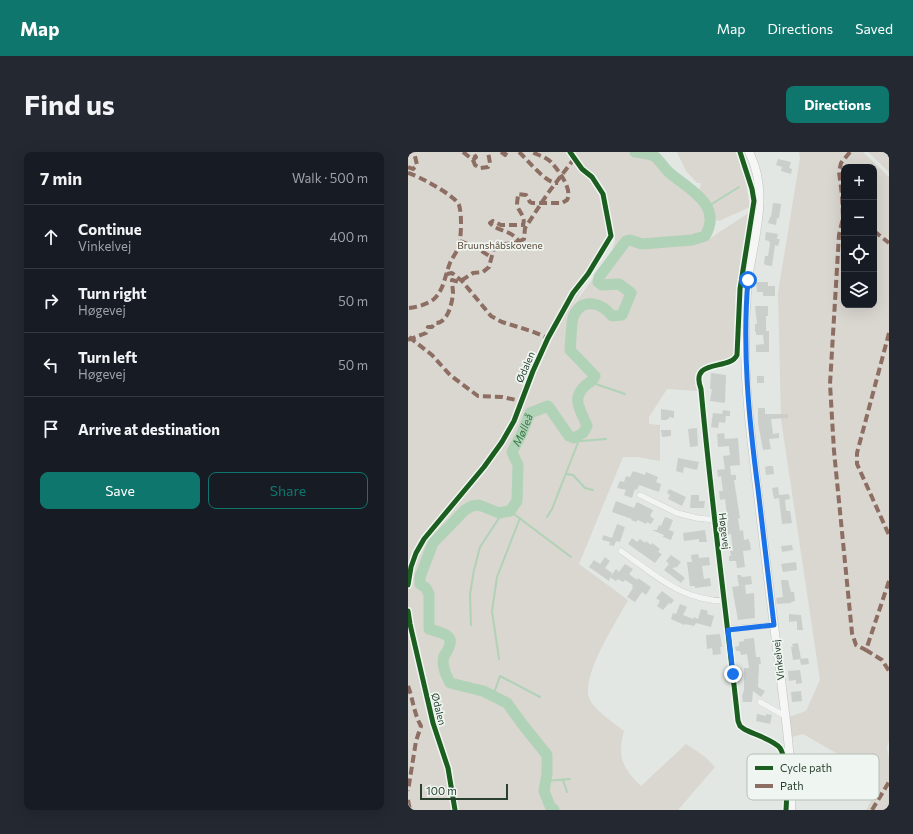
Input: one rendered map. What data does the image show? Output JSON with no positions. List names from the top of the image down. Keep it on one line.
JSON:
{"streets":{"street":["Ødalen","Høgevej","Vinkelvej"]},"water":["Mølleå"],"parks":["Bruunshåbskovene"],"legend":["Cycle path","Path"],"scale_bar":"100 m","page":{"header":"Map","nav":["Map","Directions","Saved"],"buttons":["Directions",["Save","Share"]],"title":"Find us","heading":["7 min","Walk · 500 m"],"map_buttons":["+","−"],"list":[["Continue","Vinkelvej","400 m"],["Turn right","Høgevej","50 m"],["Turn left","Høgevej","50 m"],"Arrive at destination"],"scale":"100 m"}}
